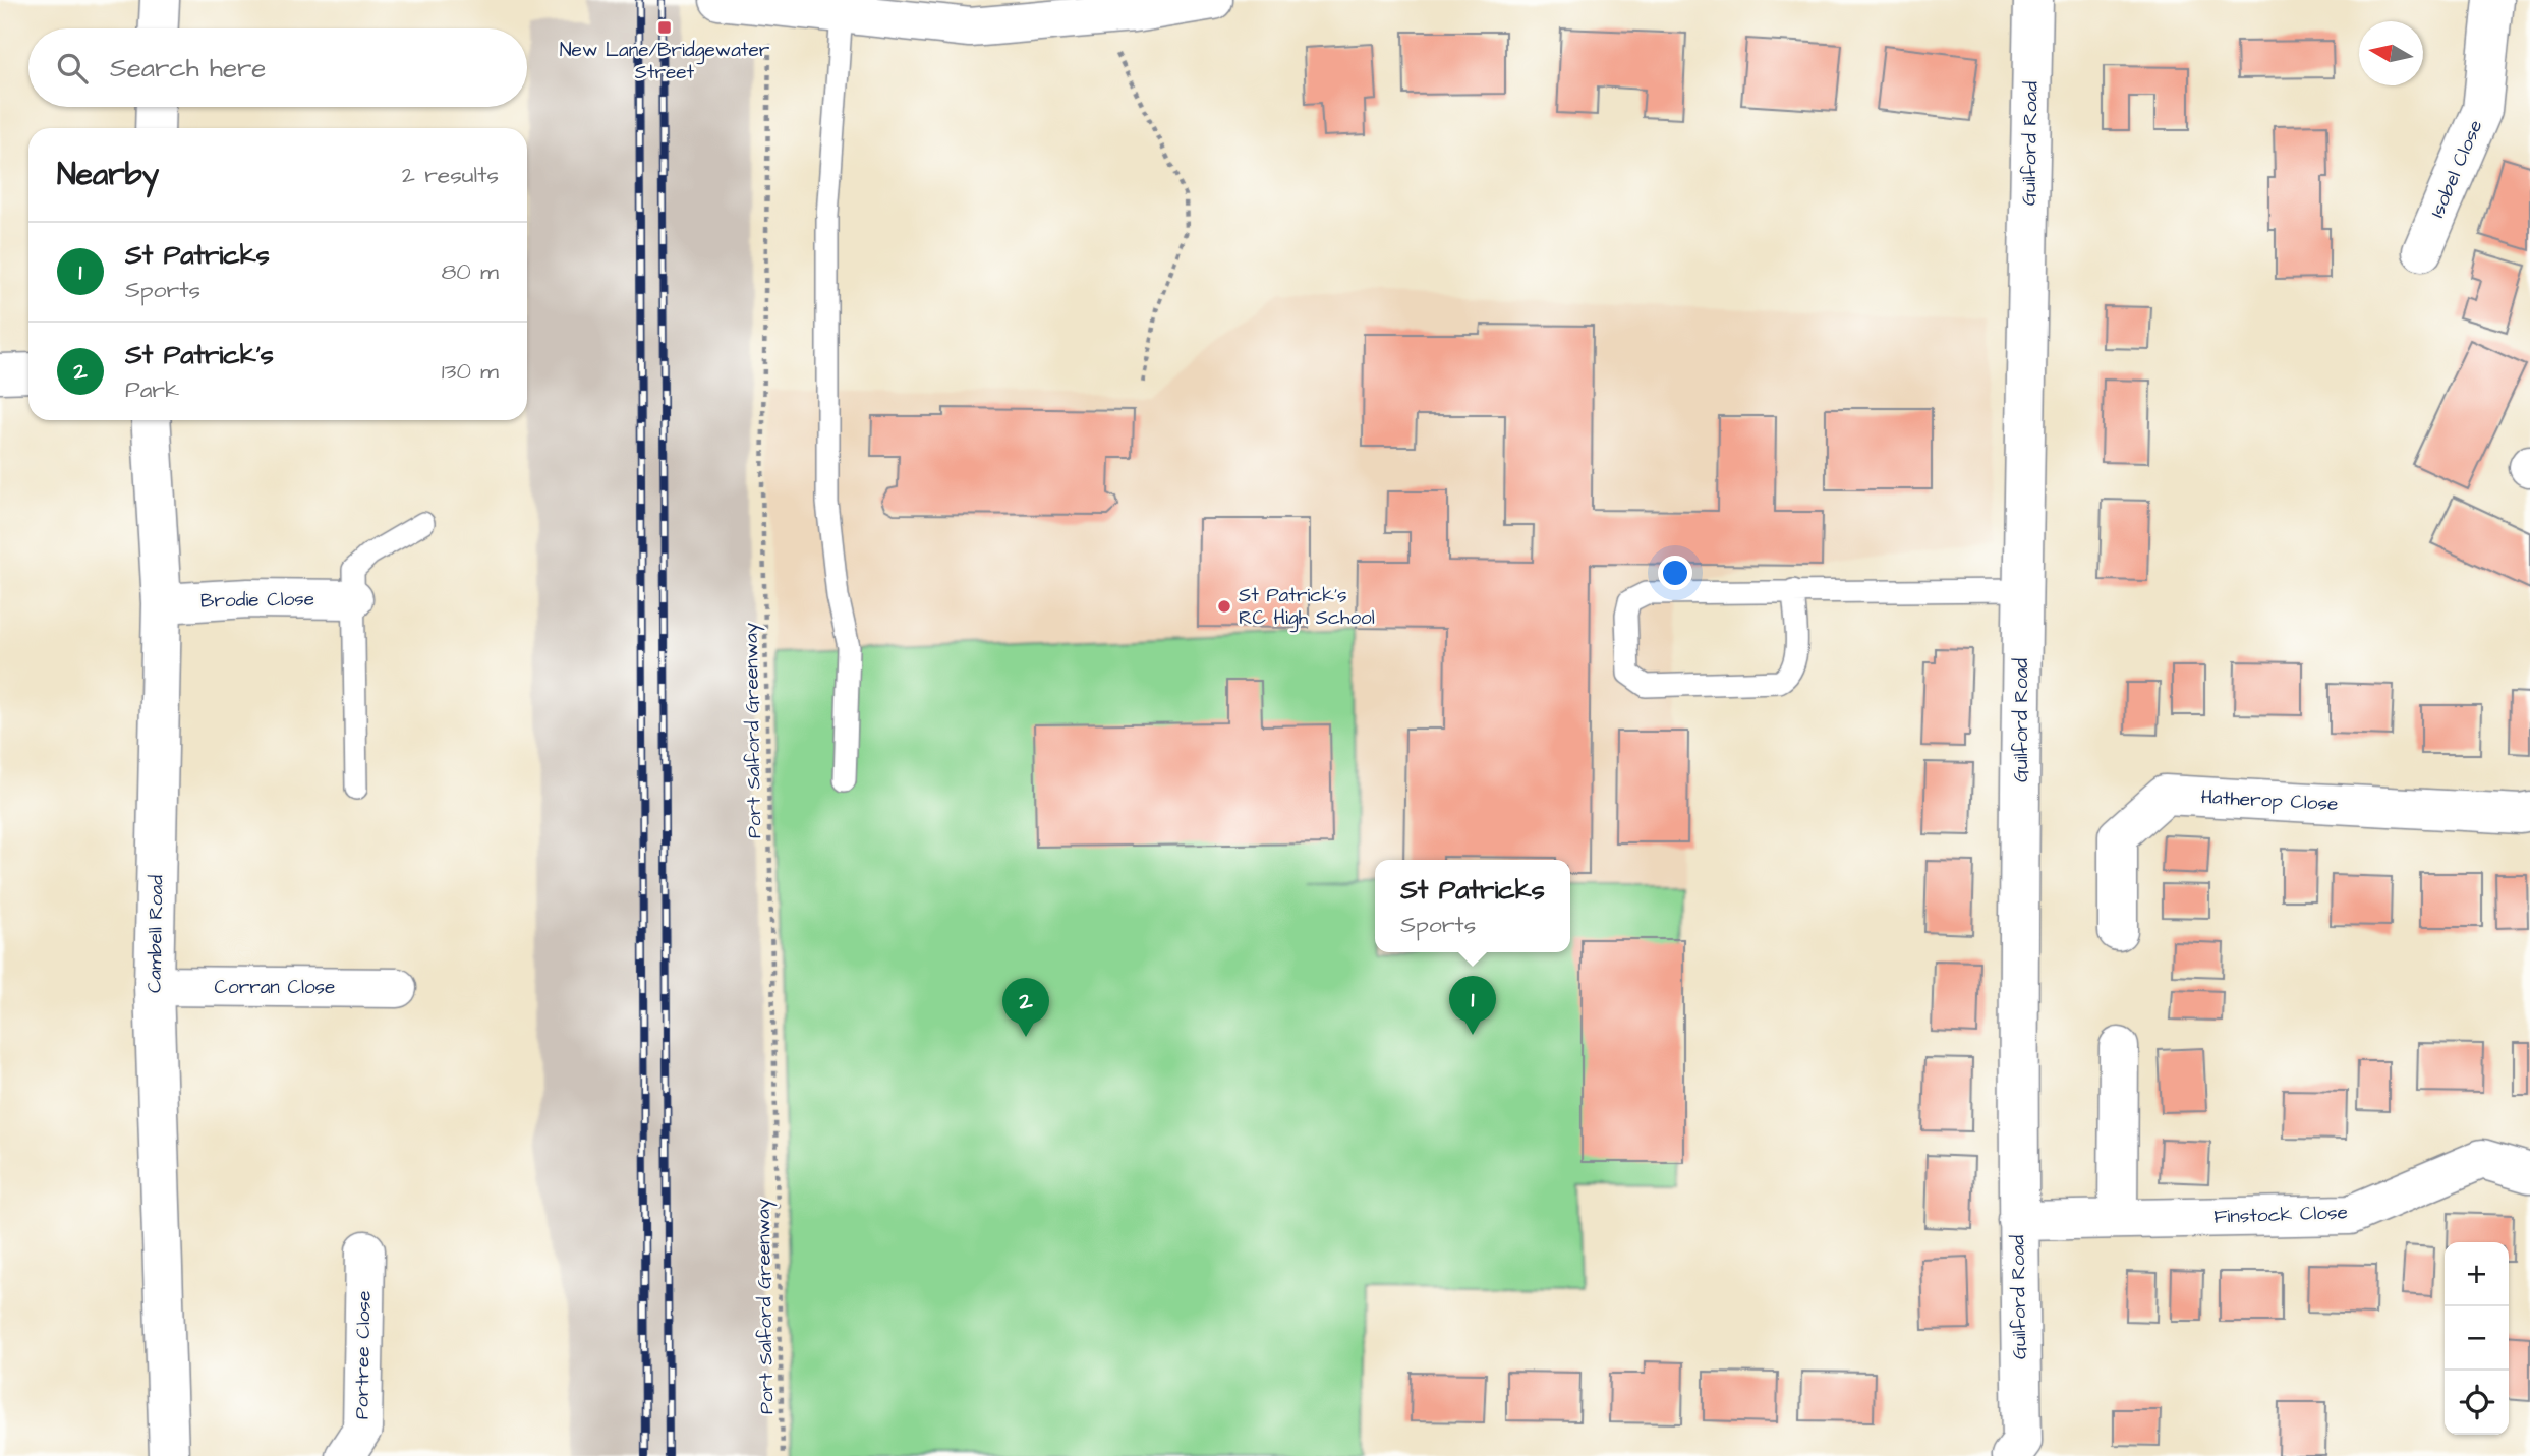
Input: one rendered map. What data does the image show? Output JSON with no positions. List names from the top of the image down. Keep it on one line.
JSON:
{"streets":{"street":["Guilford Road","Isobel Close","Brodie Close","Hatherop Close","Cambell Road","Corran Close","Finstock Close","Portree Close"],"path":["Port Salford Greenway"]},"crossings":[["Guilford Road","Finstock Close"],["Brodie Close","Cambell Road"],["Cambell Road","Corran Close"]],"places":{"transit":["New Lane/Bridgewater Street"],"other":["St Patrick's RC High School"]},"north":"left","page":{"search":"Search here","heading":["Nearby","2 results"],"list":[{"mark":"1","name":"St Patricks","note":"Sports","value":"80 m"},{"mark":"2","name":"St Patrick's","note":"Park","value":"130 m"}],"popup":["St Patricks","Sports"],"pins":["1","2"],"map_buttons":["+","−"]}}
